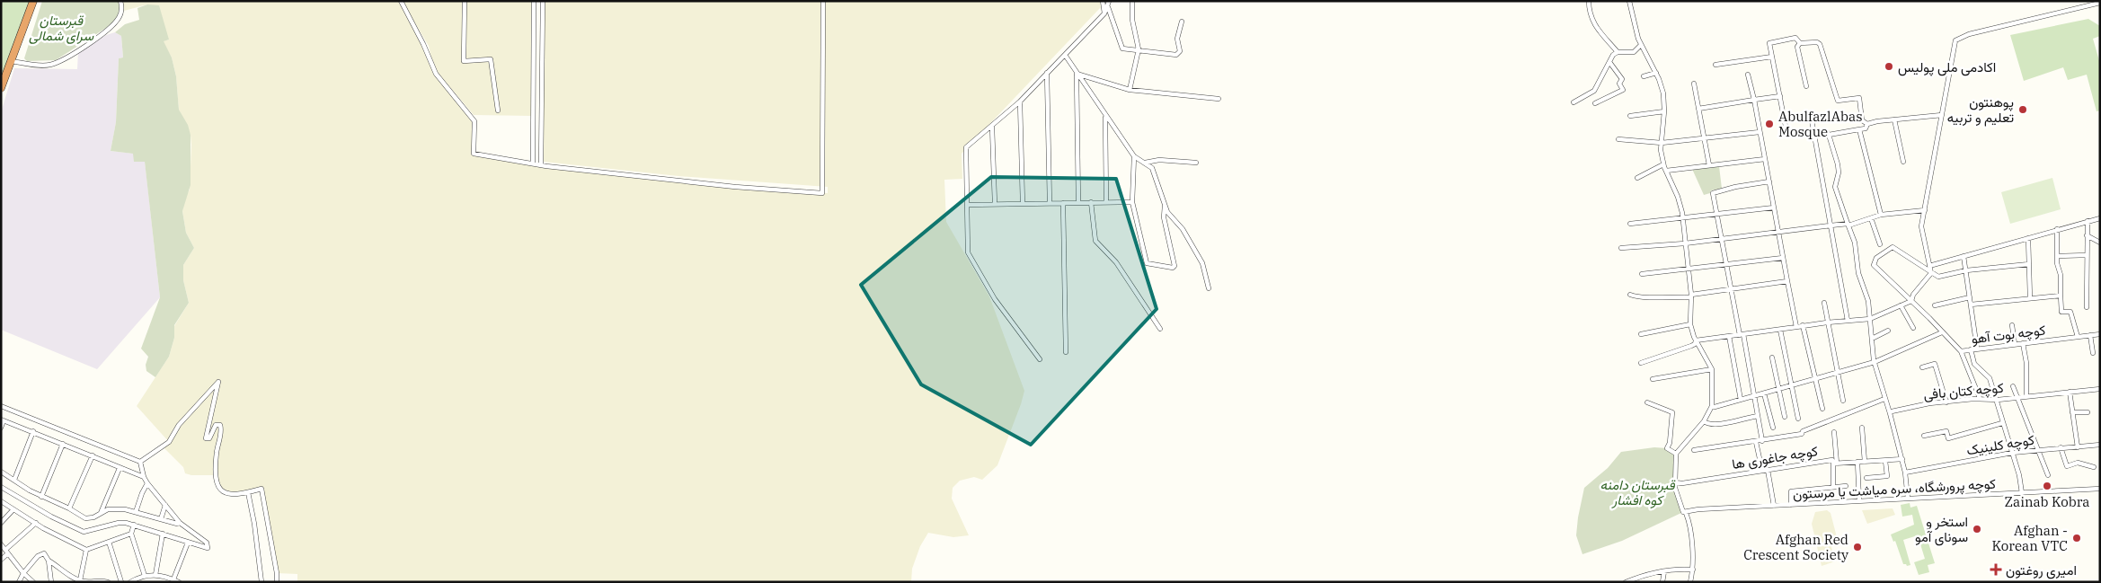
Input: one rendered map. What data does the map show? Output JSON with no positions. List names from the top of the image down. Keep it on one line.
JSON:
{"streets":{"street":["کوچه بوت آهو","کوچه کتان بافی","کوچه کلینیک","کوچه جاغوری ها","کوچه پرورشگاه، سره میاشت یا مرستون"]},"parks":["قبرستان سرای شمالی","قبرستان دامنه کوه افشار"],"places":{"other":["اکادمی ملی پولیس","پوهنتون تعلیم و تربیه","AbulfazlAbas Mosque","Zainab Kobra","استخر و سونای آمو","Afghan - Korean VTC","Afghan Red Crescent Society"],"health":["امیری روغتون"]}}
